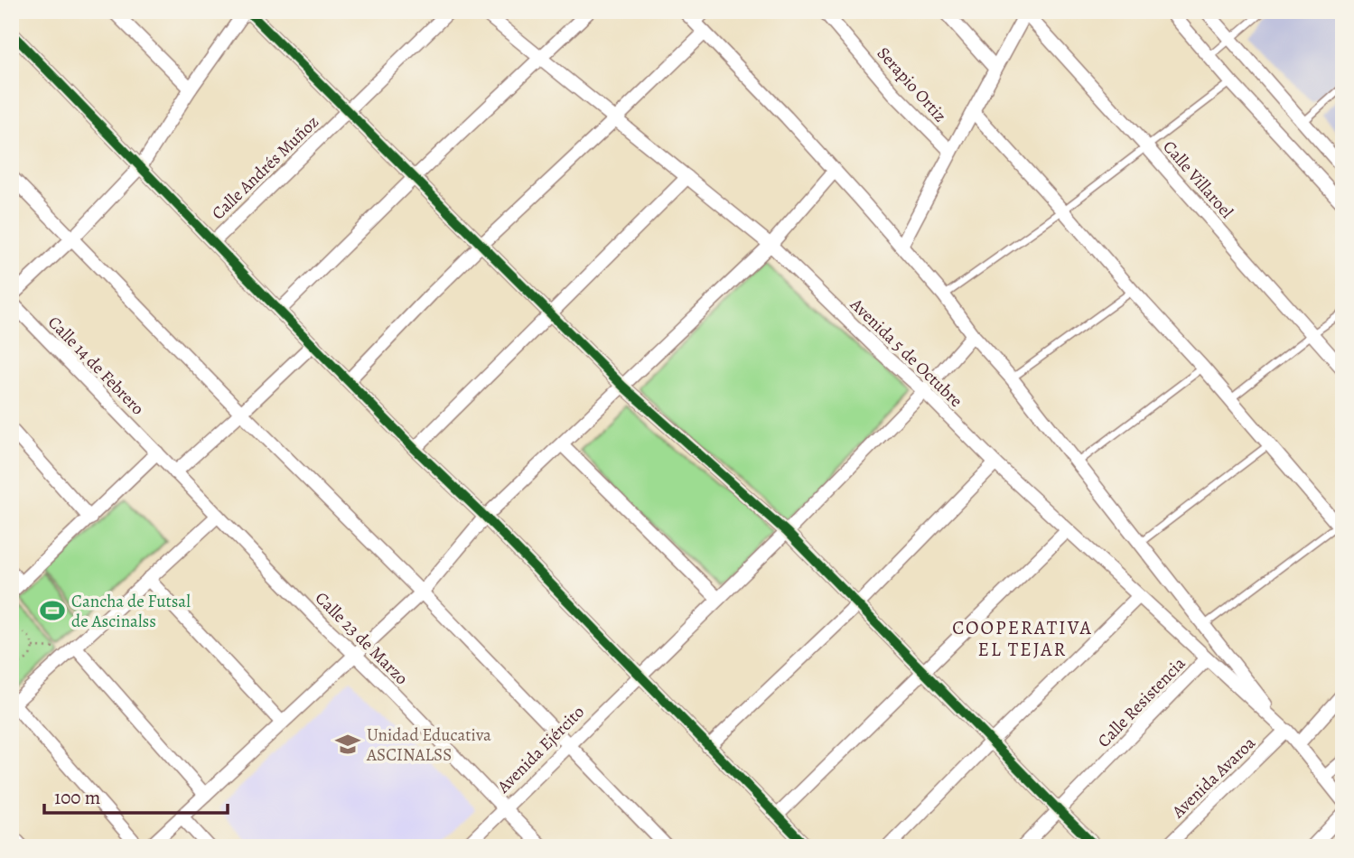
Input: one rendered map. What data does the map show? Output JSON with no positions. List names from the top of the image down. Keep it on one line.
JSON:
{"streets":{"street":["Serapio Ortiz","Calle Andrés Muñoz","Calle Villaroel","Avenida 5 de Octubre","Calle 14 de Febrero","Calle 23 de Marzo","Calle Resistencia","Avenida Ejército","Avenida Avaroa"]},"crossings":[["Avenida 5 de Octubre","Calle Resistencia"],["Avenida 5 de Octubre","Avenida Ejército"],["Avenida 5 de Octubre","Avenida Avaroa"],["Calle 14 de Febrero","Calle 23 de Marzo"],["Calle 23 de Marzo","Avenida Ejército"]],"districts":["COOPERATIVA EL TEJAR"],"places":{"sports":["Cancha de Futsal de Ascinalss"],"school or university":["Unidad Educativa ASCINALSS"]},"scale_bar":"100 m"}
